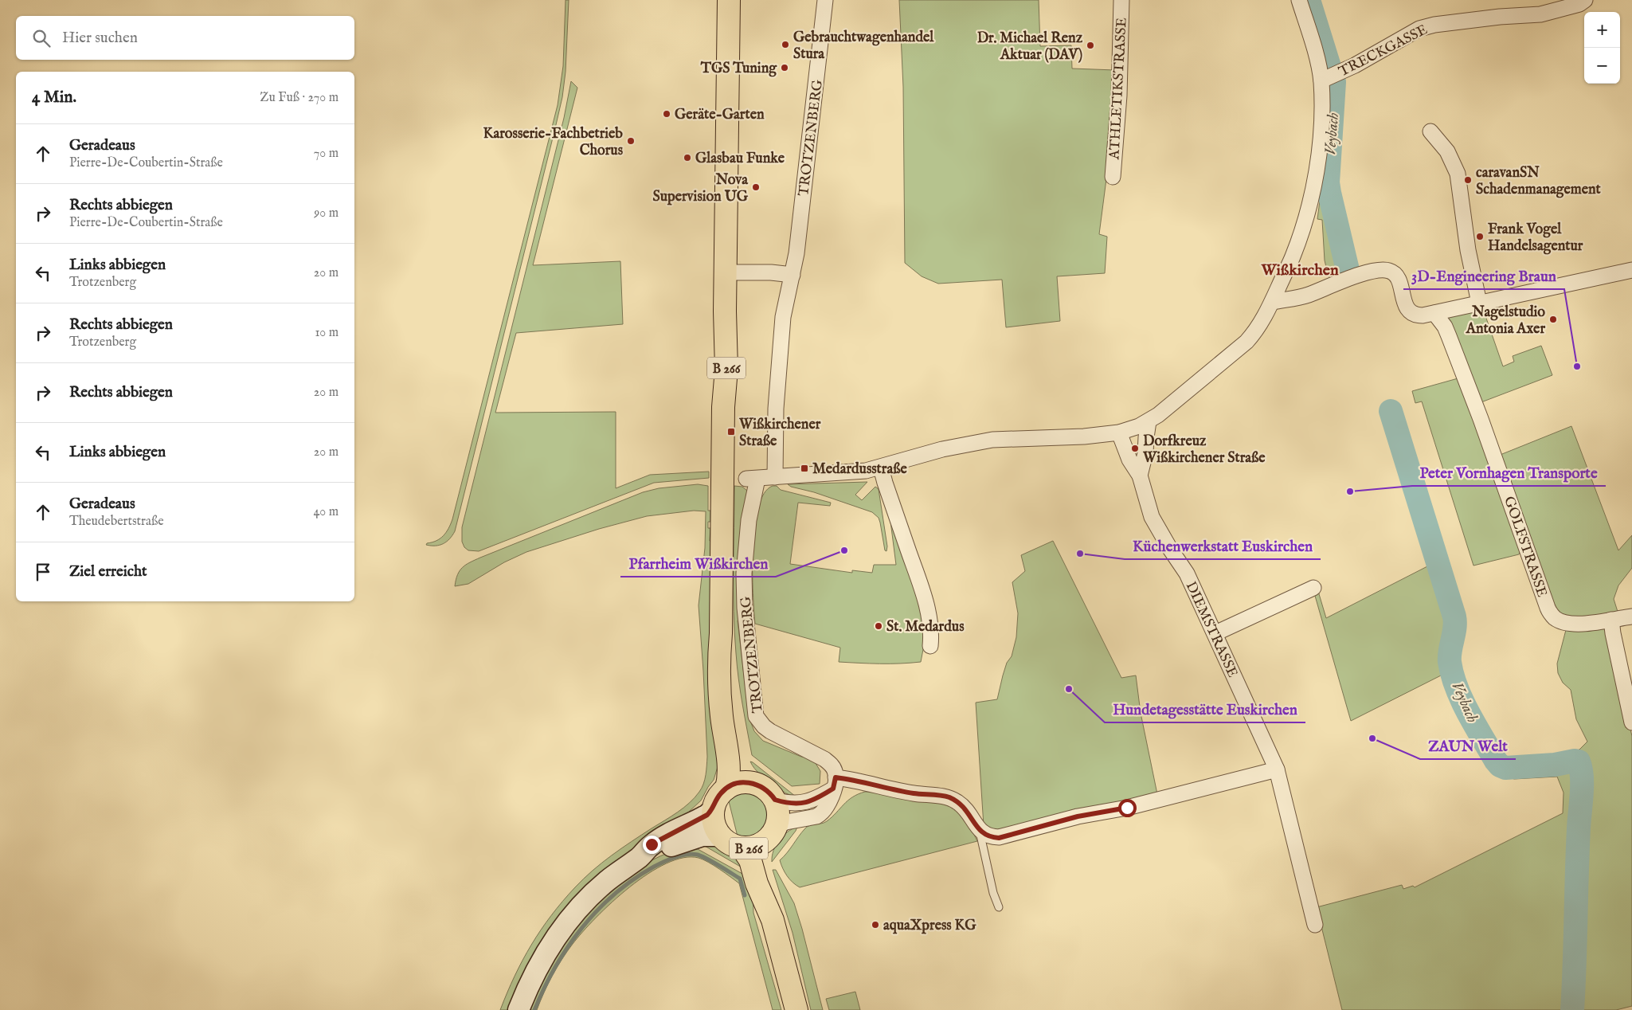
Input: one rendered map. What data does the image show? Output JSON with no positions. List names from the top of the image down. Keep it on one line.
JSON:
{"streets":{"main road":["B 266"],"street":["TRECKGASSE","ATHLETIKSTRASSE","TROTZENBERG","GOLFSTRASSE","DIEMSTRASSE"]},"districts":["Wißkirchen"],"water":["Veybach"],"places":{"other":["Gebrauchtwagenhandel Stura","Dr. Michael Renz Aktuar (DAV)","TGS Tuning","Geräte-Garten","Karosserie-Fachbetrieb Chorus","Glasbau Funke","caravanSN Schadenmanagement","Nova Supervision UG","Frank Vogel Handelsagentur","Nagelstudio Antonia Axer","3D-Engineering Braun","Dorfkreuz Wißkirchener Straße","Peter Vornhagen Transporte","Pfarrheim Wißkirchen","Küchenwerkstatt Euskirchen","St. Medardus","Hundetagesstätte Euskirchen","ZAUN Welt","aquaXpress KG"],"transit":["Wißkirchener Straße","Medardusstraße"]},"page":{"map_buttons":["+","−"],"search":"Hier suchen","heading":["4 Min.","Zu Fuß · 270 m"],"list":[["Geradeaus","Pierre-De-Coubertin-Straße","70 m"],["Rechts abbiegen","Pierre-De-Coubertin-Straße","90 m"],["Links abbiegen","Trotzenberg","20 m"],["Rechts abbiegen","Trotzenberg","10 m"],["Rechts abbiegen","20 m"],["Links abbiegen","20 m"],["Geradeaus","Theudebertstraße","40 m"],"Ziel erreicht"]}}
